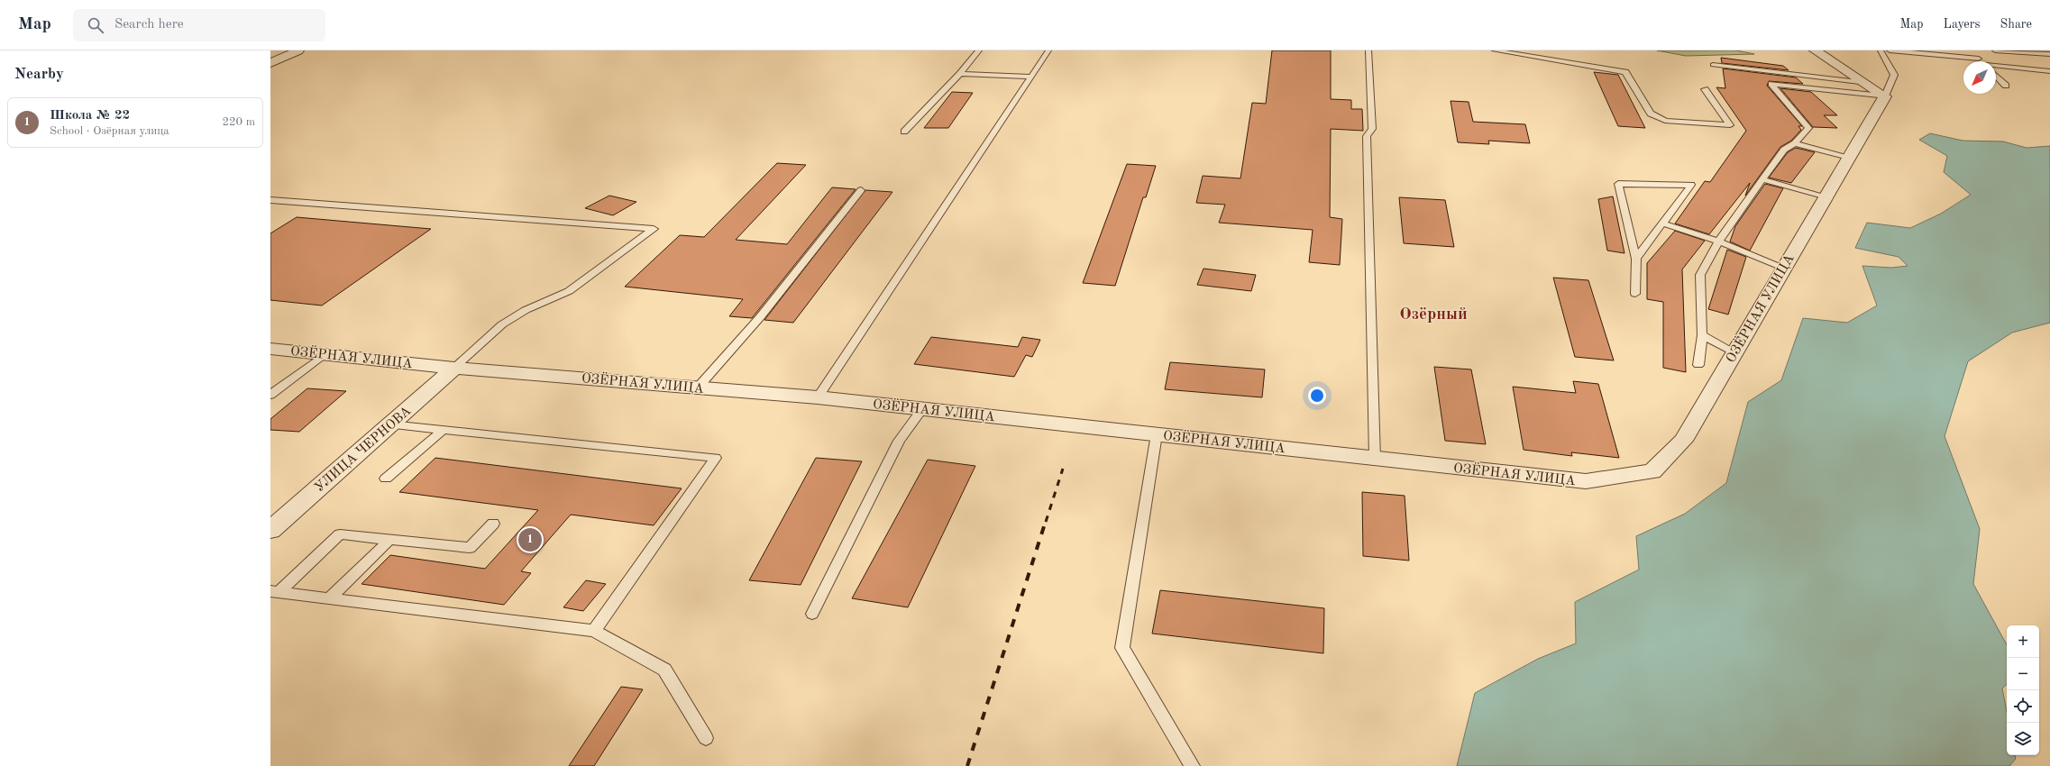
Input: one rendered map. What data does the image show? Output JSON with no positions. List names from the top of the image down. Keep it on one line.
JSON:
{"streets":{"street":["ОЗЁРНАЯ УЛИЦА","УЛИЦА ЧЕРНОВА"]},"crossings":[["ОЗЁРНАЯ УЛИЦА","УЛИЦА ЧЕРНОВА"]],"districts":["Озёрный"],"north":"bottom left","page":{"header":"Map","search":"Search here","nav":["Map","Layers","Share"],"heading":"Nearby","list":[{"mark":"1","name":"Школа № 22","note":"School · Озёрная улица","value":"220 m"}],"pins":"1","map_buttons":["+","−"]}}
